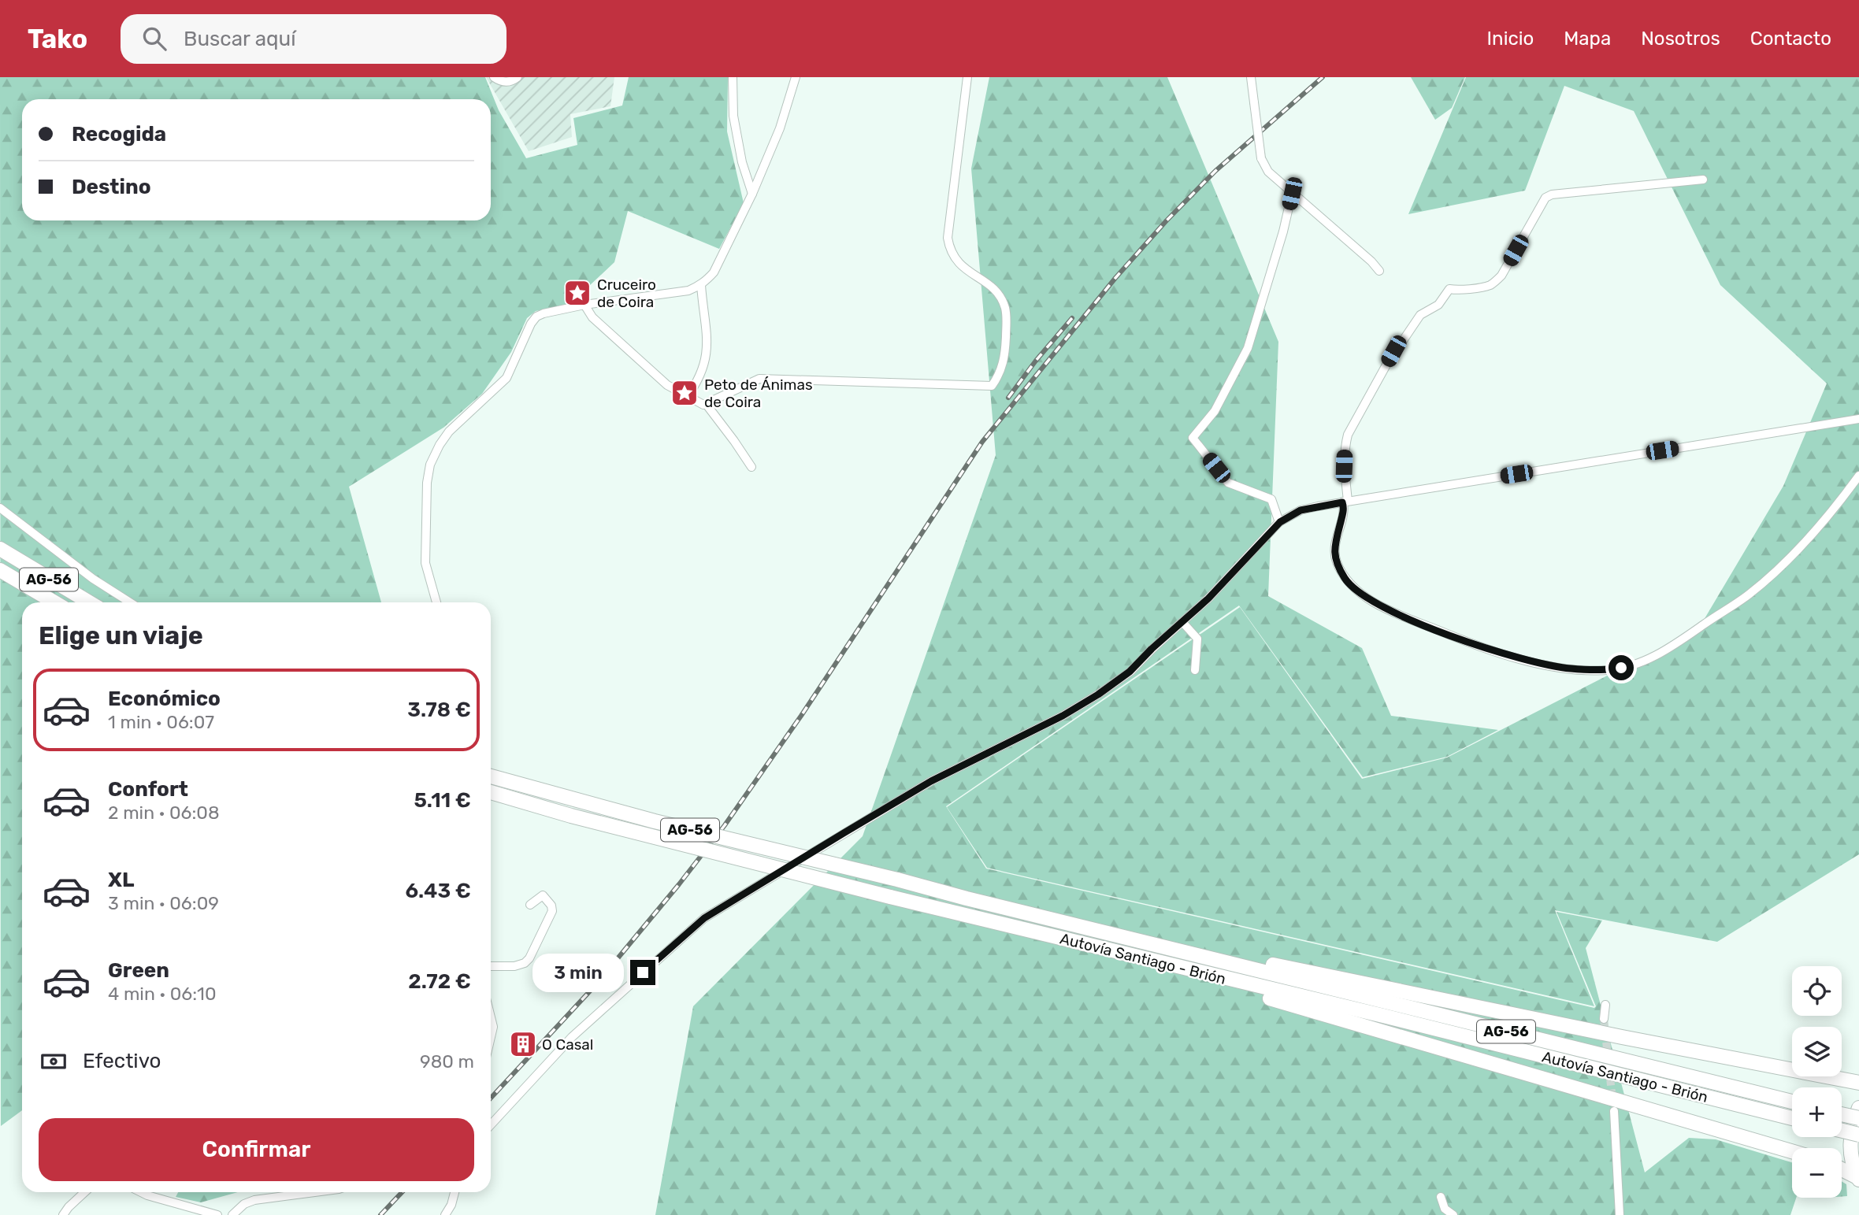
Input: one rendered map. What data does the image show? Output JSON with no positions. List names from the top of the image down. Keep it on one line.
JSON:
{"streets":{"highway":["AG-56","Autovía Santiago - Brión"]},"places":{"place":["Cruceiro de Coira","Peto de Ánimas de Coira"],"building":["O Casal"]},"page":{"header":"Tako","search":"Buscar aquí","nav":["Inicio","Mapa","Nosotros","Contacto"],"banner":["Recogida","Destino"],"heading":"Elige un viaje","list":[{"name":"Económico","note":"1 min · 06:07","value":"3.78 €"},{"name":"Confort","note":"2 min · 06:08","value":"5.11 €"},{"name":"XL","note":"3 min · 06:09","value":"6.43 €"},{"name":"Green","note":"4 min · 06:10","value":"2.72 €"}],"bubble":"3 min","map_buttons":["+","−"],"pay":["Efectivo","980 m"],"buttons":"Confirmar"}}
